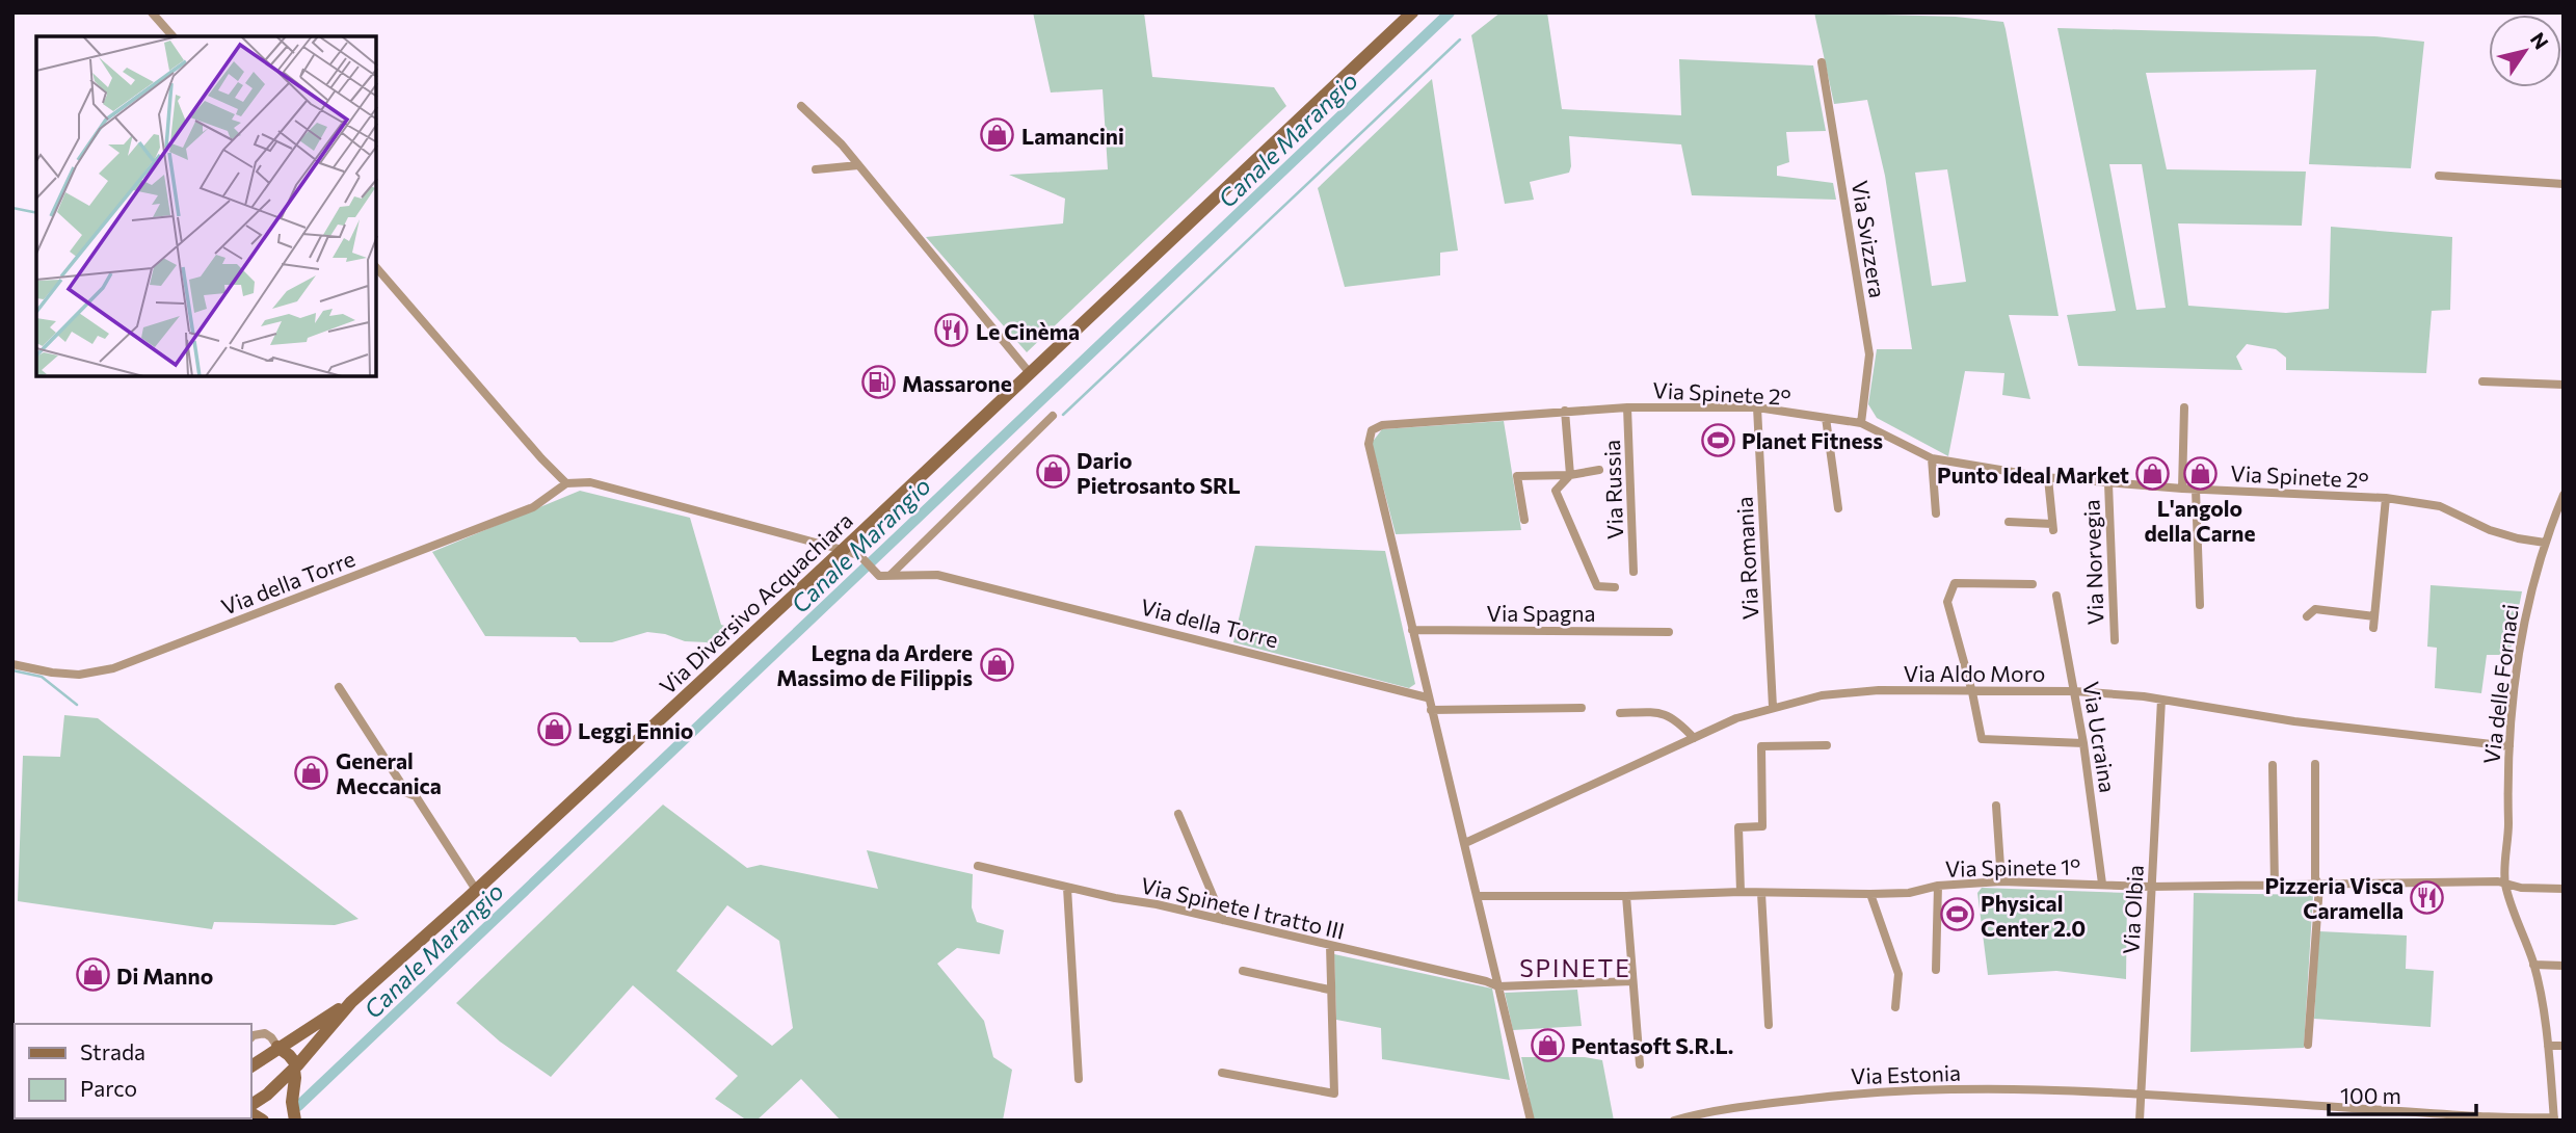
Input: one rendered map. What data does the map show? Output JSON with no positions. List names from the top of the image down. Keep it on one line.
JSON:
{"streets":{"main road":["Via Diversivo Acquachiara"],"street":["Via Svizzera","Via Spinete 2°","Via Russia","Via Romania","Via Norvegia","Via della Torre","Via Spagna","Via Aldo Moro","Via delle Fornaci","Via Ucraina","Via Spinete 1°","Via Spinete I tratto III","Via Olbia","Via Estonia"]},"crossings":[["Via Svizzera","Via Spinete 2°"],["Via Spinete 2°","Via Russia"],["Via Spinete 2°","Via Romania"],["Via Spinete 2°","Via Norvegia"],["Via Spinete 2°","Via della Torre"],["Via Spinete 2°","Via Spagna"],["Via Spinete 2°","Via delle Fornaci"],["Via Romania","Via Aldo Moro"],["Via della Torre","Via Diversivo Acquachiara"],["Via Aldo Moro","Via delle Fornaci"],["Via Aldo Moro","Via Ucraina"],["Via Aldo Moro","Via Olbia"],["Via delle Fornaci","Via Spinete 1°"],["Via Ucraina","Via Spinete 1°"],["Via Spinete 1°","Via Olbia"],["Via Olbia","Via Estonia"]],"districts":["SPINETE"],"water":["Canale Marangio"],"places":{"shop":["Lamancini","Dario Pietrosanto SRL","Punto Ideal Market","L'angolo della Carne","Legna da Ardere Massimo de Filippis","Leggi Ennio","General Meccanica","Di Manno","Pentasoft S.R.L."],"restaurant":["Le Cinèma","Pizzeria Visca Caramella"],"fuel station":["Massarone"],"sports":["Planet Fitness","Physical Center 2.0"]},"legend":["Strada","Parco"],"scale_bar":"100 m","north":"top right"}
